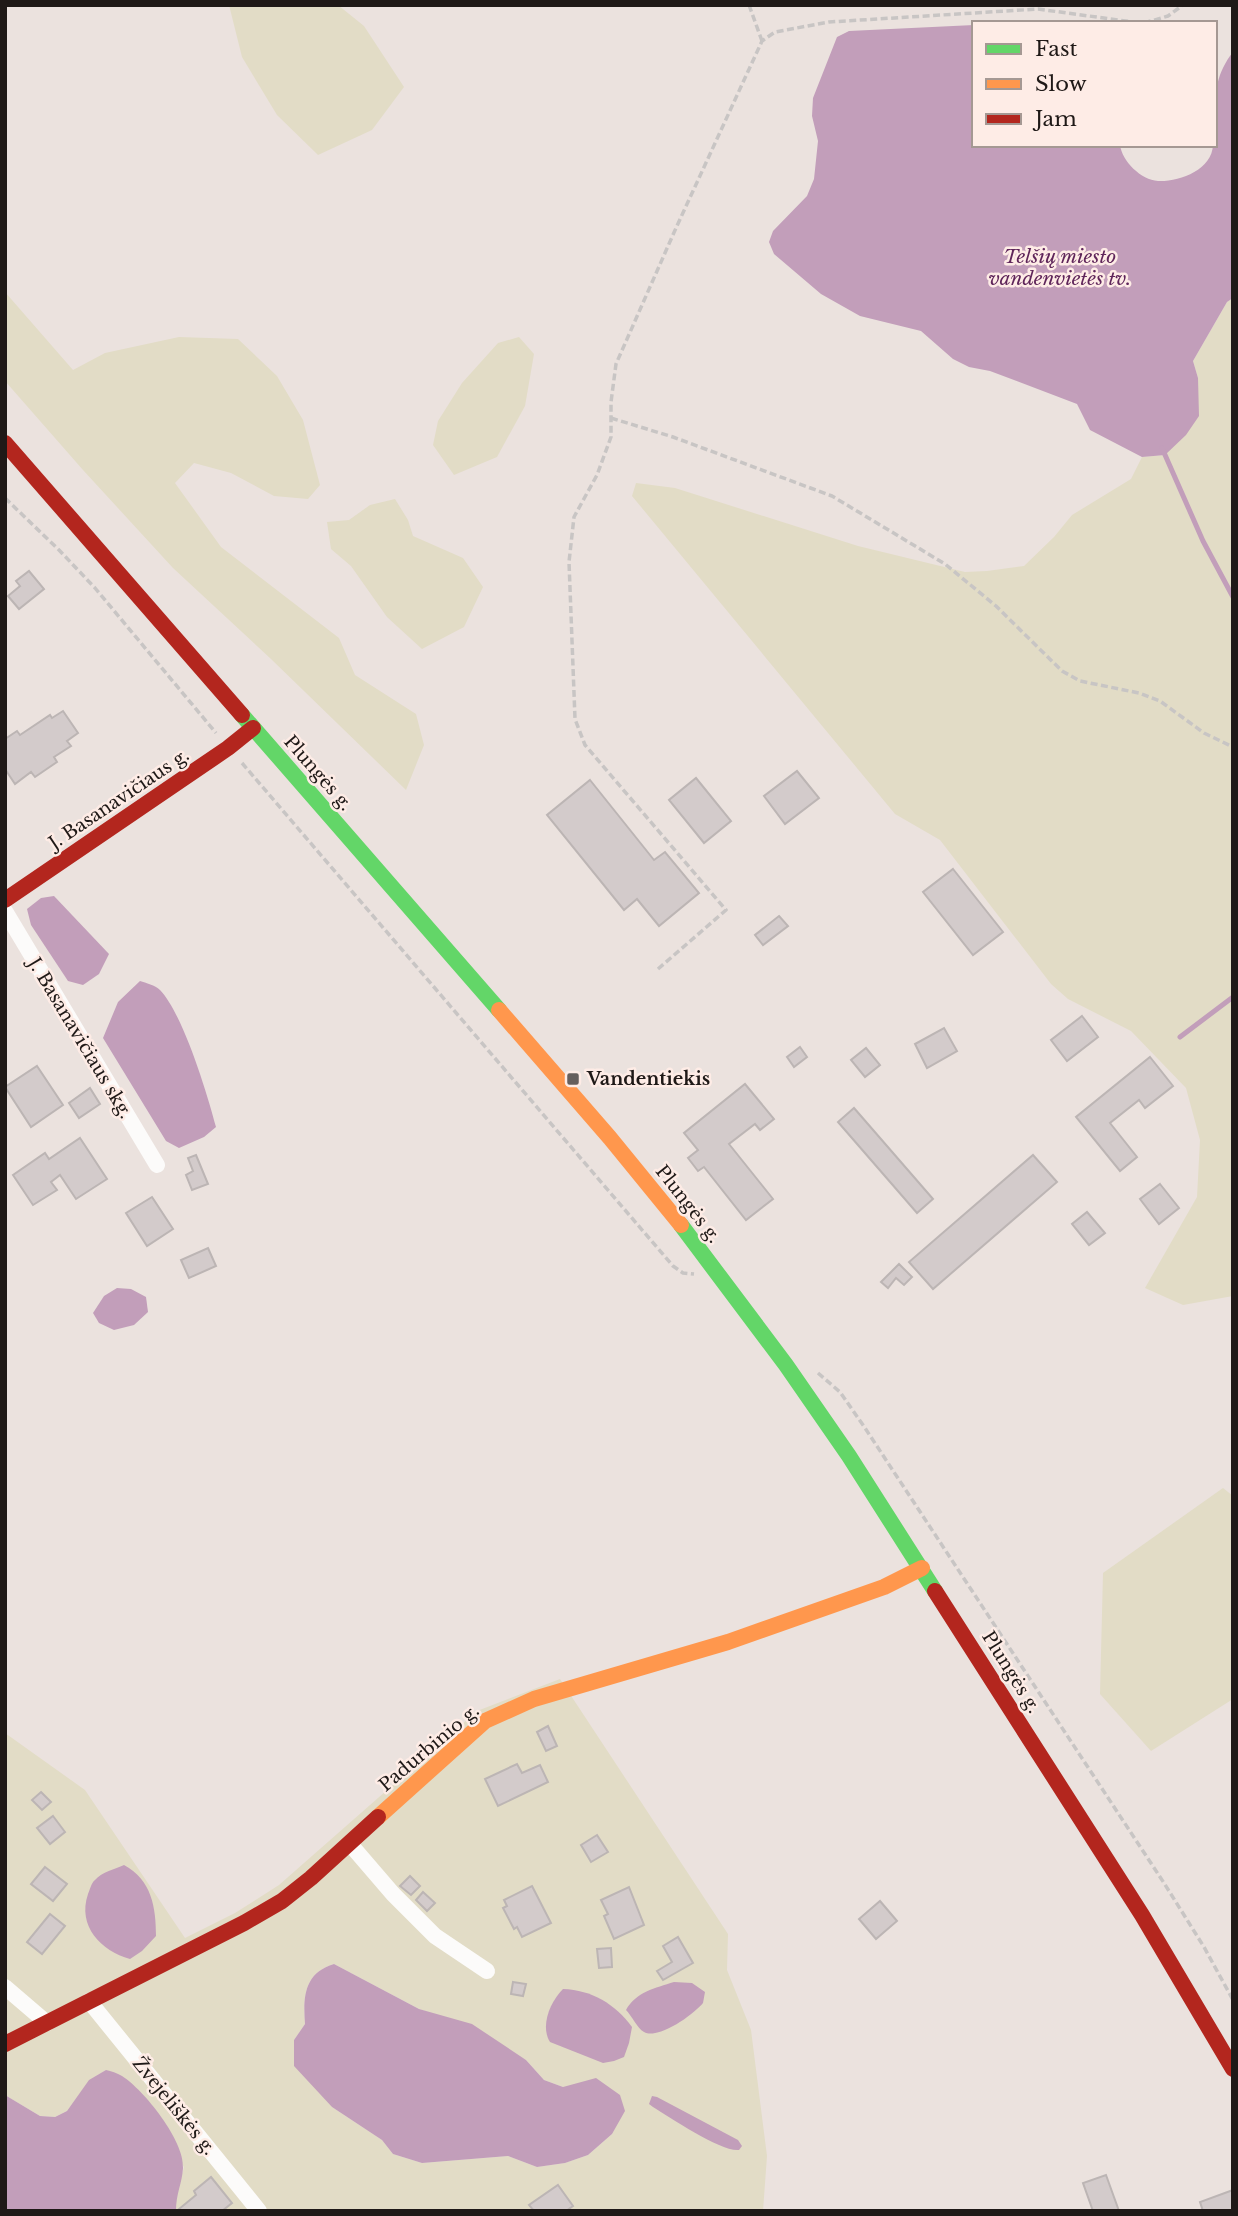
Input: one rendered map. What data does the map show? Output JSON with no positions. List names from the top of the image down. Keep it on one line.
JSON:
{"streets":{"main road":["Plungės g.","J. Basanavičiaus g.","Padurbinio g."],"street":["J. Basanavičiaus skg.","Žvejeliškės g."]},"crossings":[["Plungės g.","J. Basanavičiaus g."],["Plungės g.","Padurbinio g."],["Padurbinio g.","Žvejeliškės g."]],"water":["Telšių miesto vandenvietės tv."],"places":{"transit":["Vandentiekis"]},"legend":["Fast","Slow","Jam"]}
